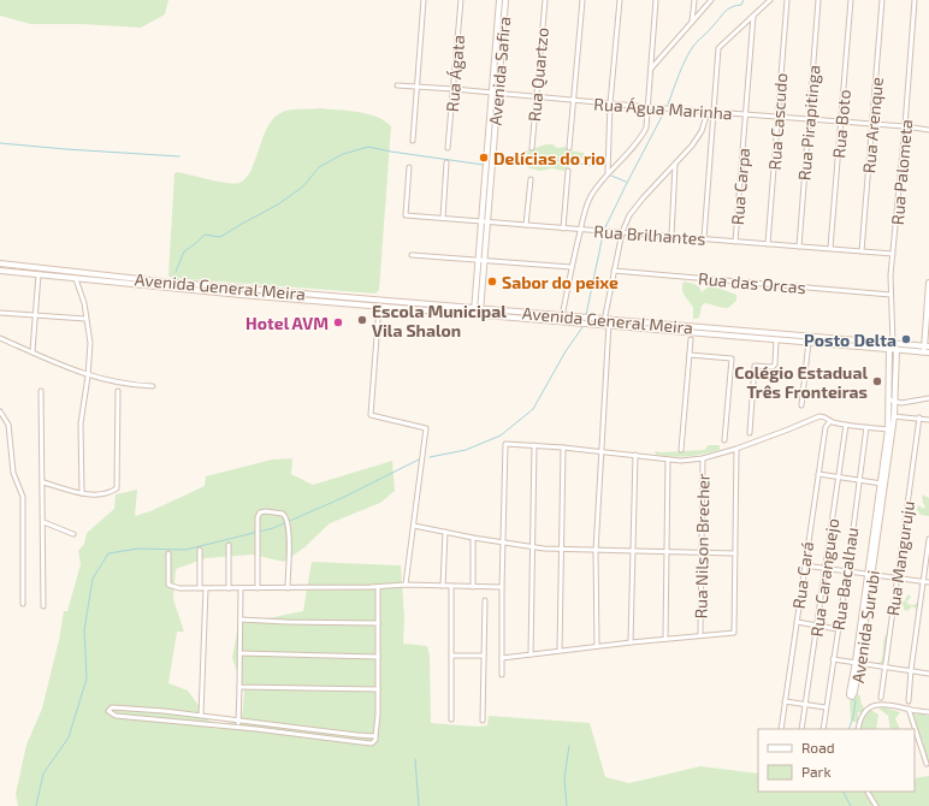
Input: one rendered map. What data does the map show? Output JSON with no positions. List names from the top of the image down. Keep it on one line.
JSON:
{"streets":{"main road":["Avenida Safira","Avenida General Meira","Avenida Surubi"],"street":["Rua Ágata","Rua Quartzo","Rua Água Marinha","Rua Cascudo","Rua Pirapitinga","Rua Boto","Rua Arenque","Rua Palometa","Rua Carpa","Rua Brilhantes","Rua das Orcas","Rua Nilson Brecher","Rua Manguruju","Rua Cará","Rua Caranguejo","Rua Bacalhau"]},"crossings":[["Avenida Safira","Rua Água Marinha"],["Avenida Safira","Rua Brilhantes"],["Avenida Safira","Avenida General Meira"],["Rua Ágata","Rua Água Marinha"],["Rua Quartzo","Rua Água Marinha"],["Rua Água Marinha","Rua Cascudo"],["Rua Água Marinha","Rua Pirapitinga"],["Rua Água Marinha","Rua Boto"],["Rua Água Marinha","Rua Arenque"],["Rua Água Marinha","Rua Palometa"],["Rua Água Marinha","Rua Carpa"],["Rua Cascudo","Rua Brilhantes"],["Rua Pirapitinga","Rua Brilhantes"],["Rua Boto","Rua Brilhantes"],["Rua Arenque","Rua Brilhantes"],["Rua Palometa","Rua Brilhantes"],["Rua Palometa","Rua das Orcas"],["Rua Palometa","Avenida General Meira"],["Rua Carpa","Rua Brilhantes"],["Avenida General Meira","Avenida Surubi"]],"places":["Delícias do rio","Sabor do peixe","Escola Municipal Vila Shalon","Hotel AVM","Posto Delta","Colégio Estadual Três Fronteiras"],"legend":["Road","Park"]}
